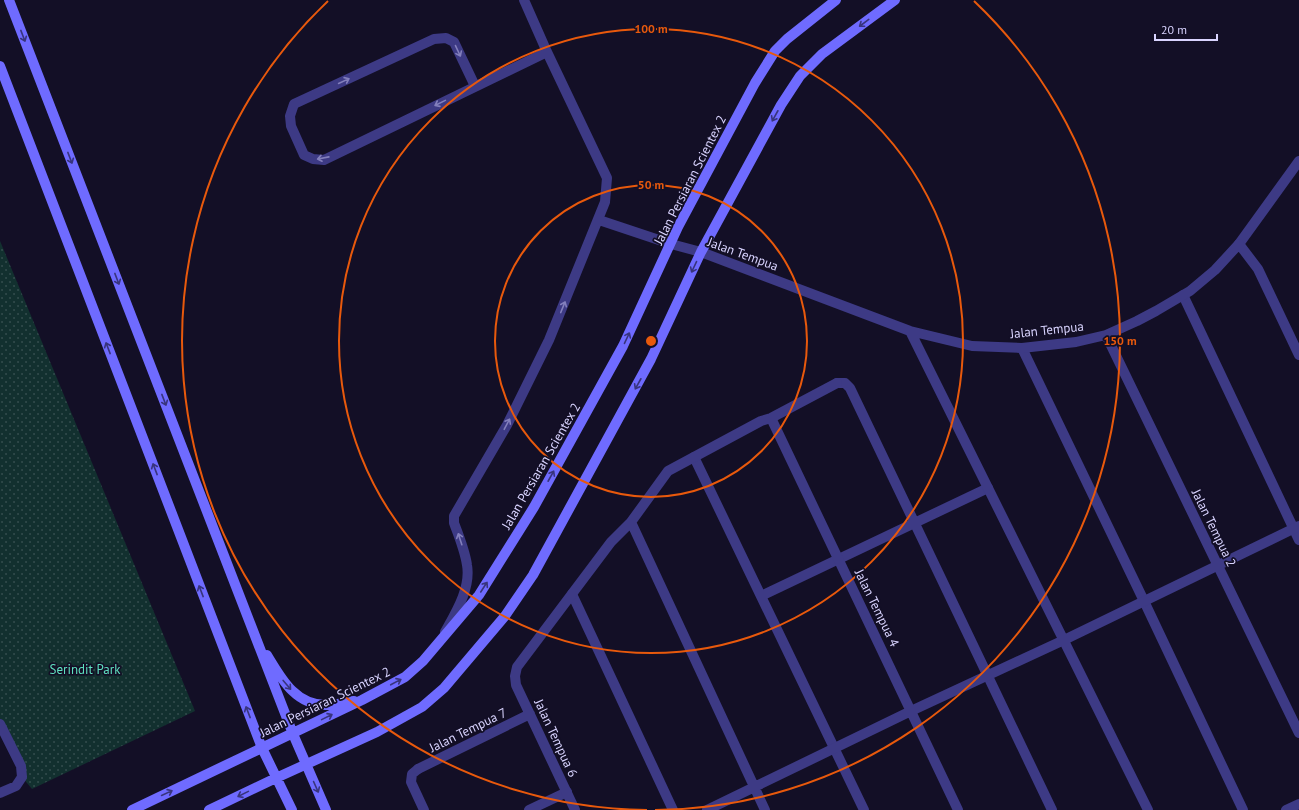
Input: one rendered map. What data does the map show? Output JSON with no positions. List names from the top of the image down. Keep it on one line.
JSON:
{"streets":{"street":["Jalan Persiaran Scientex 2","Jalan Tempua","Jalan Tempua 2","Jalan Tempua 4","Jalan Tempua 7","Jalan Tempua 6"]},"crossings":[["Jalan Persiaran Scientex 2","Jalan Tempua"],["Jalan Tempua","Jalan Tempua 2"],["Jalan Tempua 7","Jalan Tempua 6"]],"parks":["Serindit Park"],"scale_bar":"20 m","rings":["100 m","50 m","150 m"]}
